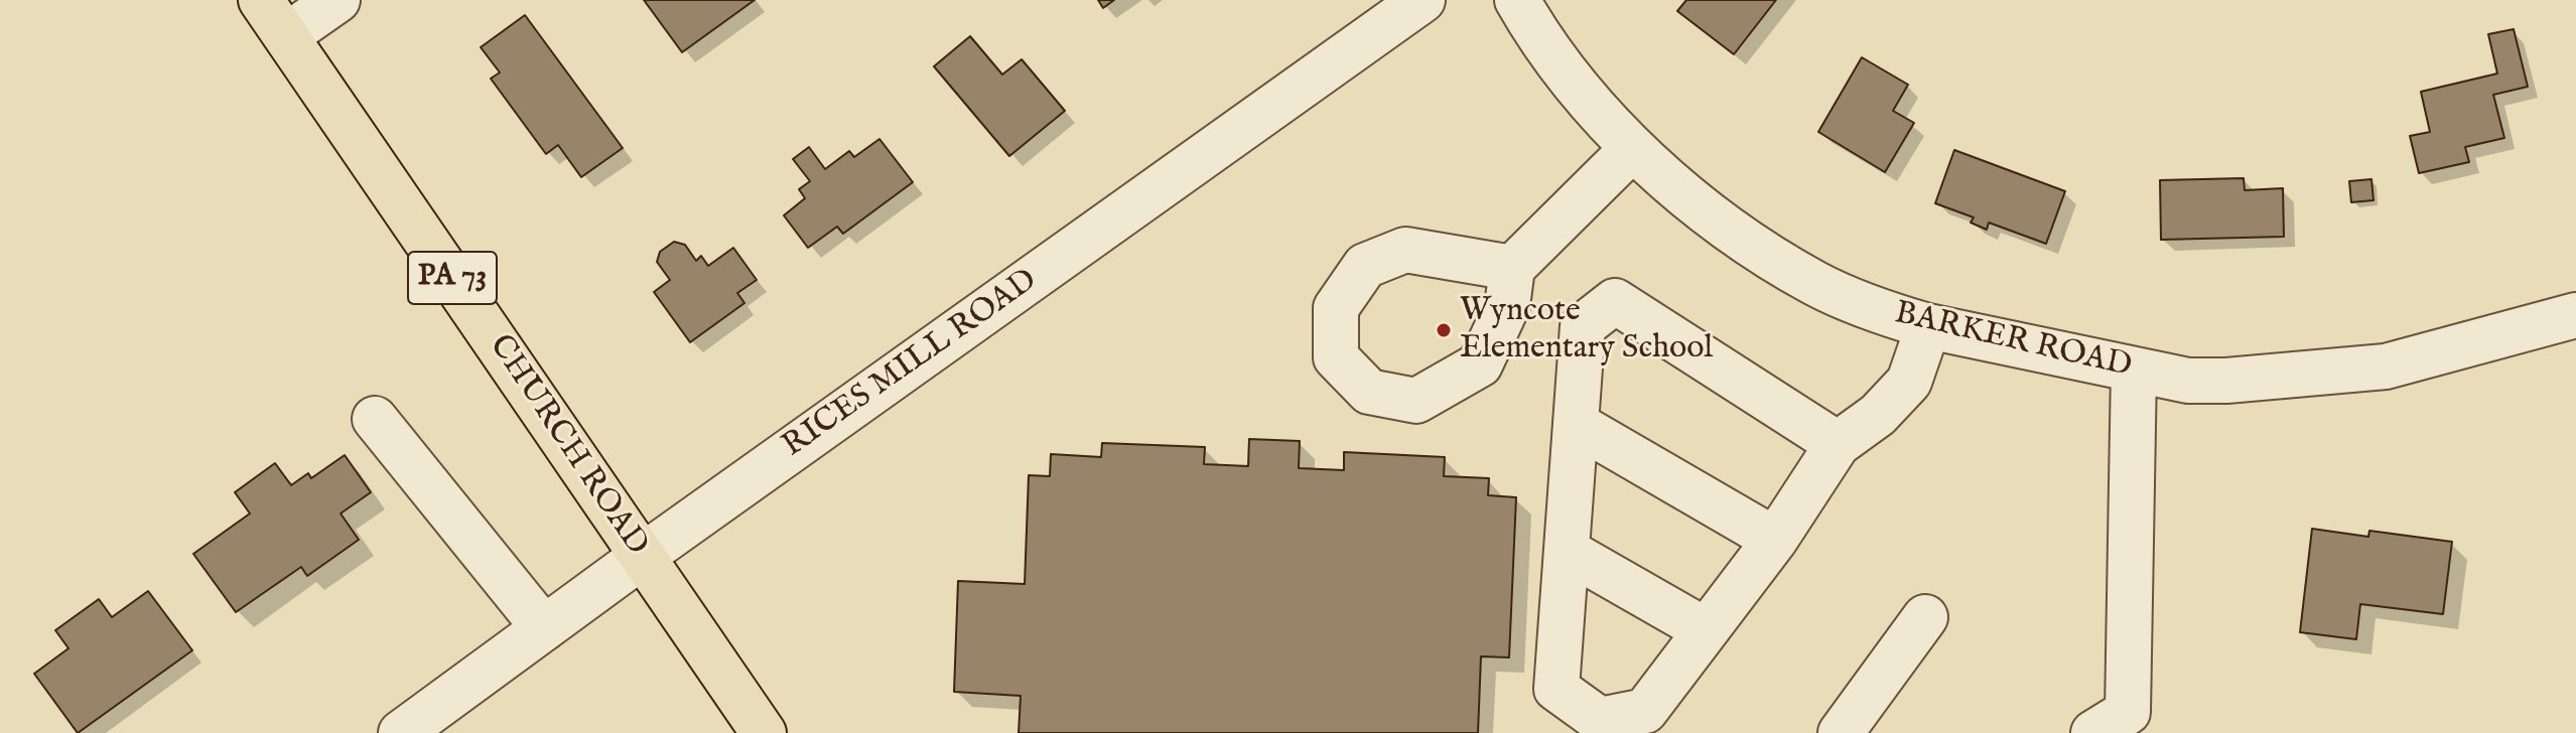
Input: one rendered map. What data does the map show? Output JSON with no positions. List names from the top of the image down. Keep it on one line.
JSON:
{"streets":{"main road":["PA 73","CHURCH ROAD"],"street":["BARKER ROAD","RICES MILL ROAD"]},"crossings":[["RICES MILL ROAD","CHURCH ROAD"]],"places":["Wyncote Elementary School"]}
